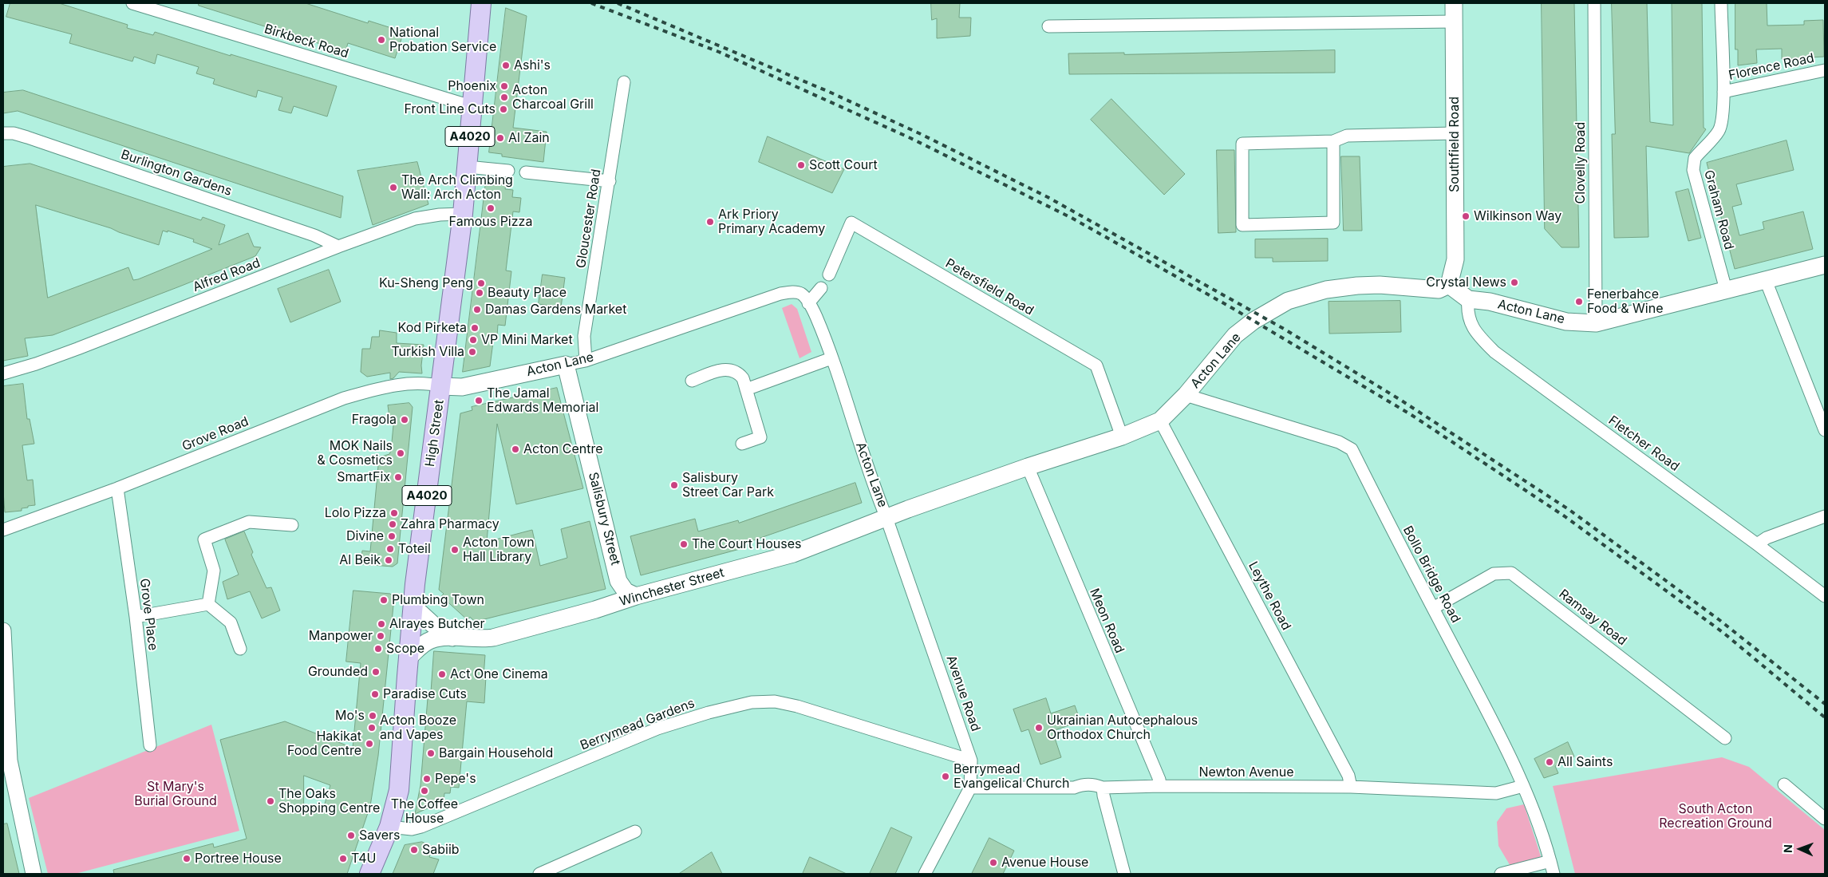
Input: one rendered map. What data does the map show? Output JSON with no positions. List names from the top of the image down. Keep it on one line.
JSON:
{"streets":{"main road":["A4020","Southfield Road","Acton Lane","High Street","Salisbury Street","Winchester Street"],"street":["Birkbeck Road","Florence Road","Clovelly Road","Burlington Gardens","Graham Road","Gloucester Road","Alfred Road","Petersfield Road","Grove Road","Fletcher Road","Bollo Bridge Road","Leythe Road","Grove Place","Ramsay Road","Meon Road","Avenue Road","Berrymead Gardens","Newton Avenue"]},"crossings":[["Birkbeck Road","A4020"],["Birkbeck Road","High Street"],["Florence Road","Graham Road"],["A4020","High Street"],["Southfield Road","Acton Lane"],["Clovelly Road","Acton Lane"],["Burlington Gardens","Alfred Road"],["Graham Road","Acton Lane"],["Gloucester Road","Acton Lane"],["Alfred Road","High Street"],["Petersfield Road","Acton Lane"],["Acton Lane","High Street"],["Acton Lane","Grove Road"],["Acton Lane","Fletcher Road"],["Acton Lane","Salisbury Street"],["Acton Lane","Bollo Bridge Road"],["Acton Lane","Winchester Street"],["Acton Lane","Leythe Road"],["Acton Lane","Meon Road"],["Acton Lane","Avenue Road"],["High Street","Grove Road"],["High Street","Winchester Street"],["High Street","Berrymead Gardens"],["Grove Road","Grove Place"],["Salisbury Street","Winchester Street"],["Bollo Bridge Road","Ramsay Road"],["Bollo Bridge Road","Newton Avenue"],["Winchester Street","Avenue Road"],["Leythe Road","Newton Avenue"],["Meon Road","Newton Avenue"],["Avenue Road","Berrymead Gardens"],["Avenue Road","Newton Avenue"]],"parks":["St Mary's Burial Ground","South Acton Recreation Ground"],"places":["National Probation Service","Ashi's","Phoenix","Acton Charcoal Grill","Front Line Cuts","Al Zain","Scott Court","The Arch Climbing Wall: Arch Acton","Famous Pizza","Wilkinson Way","Ark Priory Primary Academy","Crystal News","Ku-Sheng Peng","Beauty Place","Fenerbahce Food & Wine","Damas Gardens Market","Kod Pirketa","VP Mini Market","Turkish Villa","The Jamal Edwards Memorial","Fragola","Acton Centre","MOK Nails & Cosmetics","SmartFix","Salisbury Street Car Park","Lolo Pizza","Zahra Pharmacy","Divine","The Court Houses","Toteil","Acton Town Hall Library","Al Beik","Plumbing Town","Alrayes Butcher","Manpower","Scope","Grounded","Act One Cinema","Paradise Cuts","Mo's","Acton Booze and Vapes","Ukrainian Autocephalous Orthodox Church","Hakikat Food Centre","Bargain Household","All Saints","Berrymead Evangelical Church","Pepe's","The Coffee House","The Oaks Shopping Centre","Savers","Sabiib","Portree House","T4U","Avenue House"],"north":"left"}
